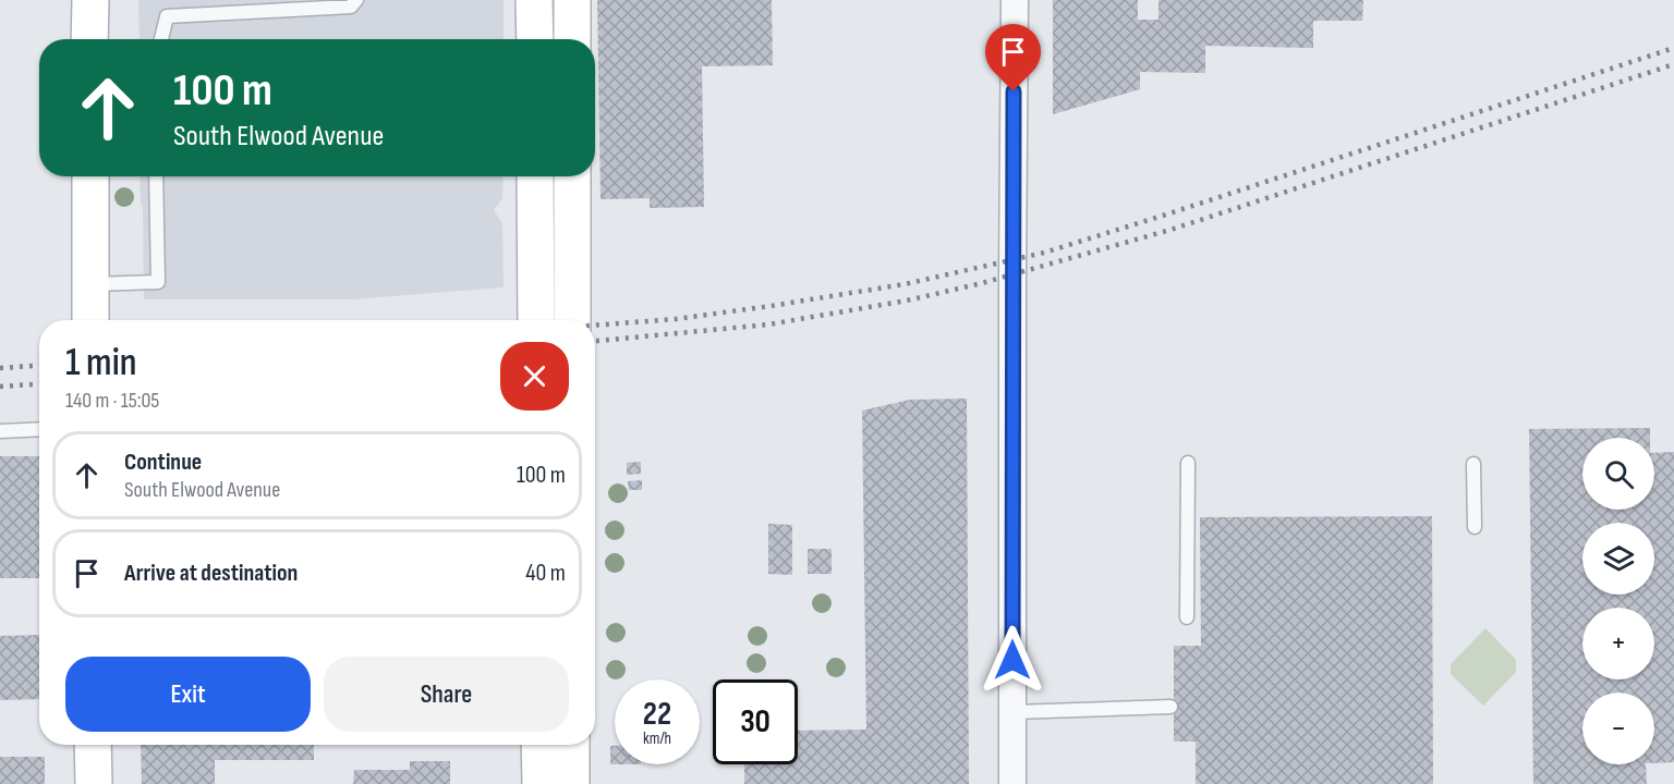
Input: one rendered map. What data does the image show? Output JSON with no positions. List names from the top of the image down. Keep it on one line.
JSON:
{"page":{"turn":["100 m","South Elwood Avenue"],"heading":["1 min","140 m · 15:05"],"list":[{"name":"Continue","note":"South Elwood Avenue","value":"100 m"},{"name":"Arrive at destination","value":"40 m"}],"map_buttons":["+","−"],"buttons":["Exit","Share"],"speed":"22 km/h","limit":"30"}}
